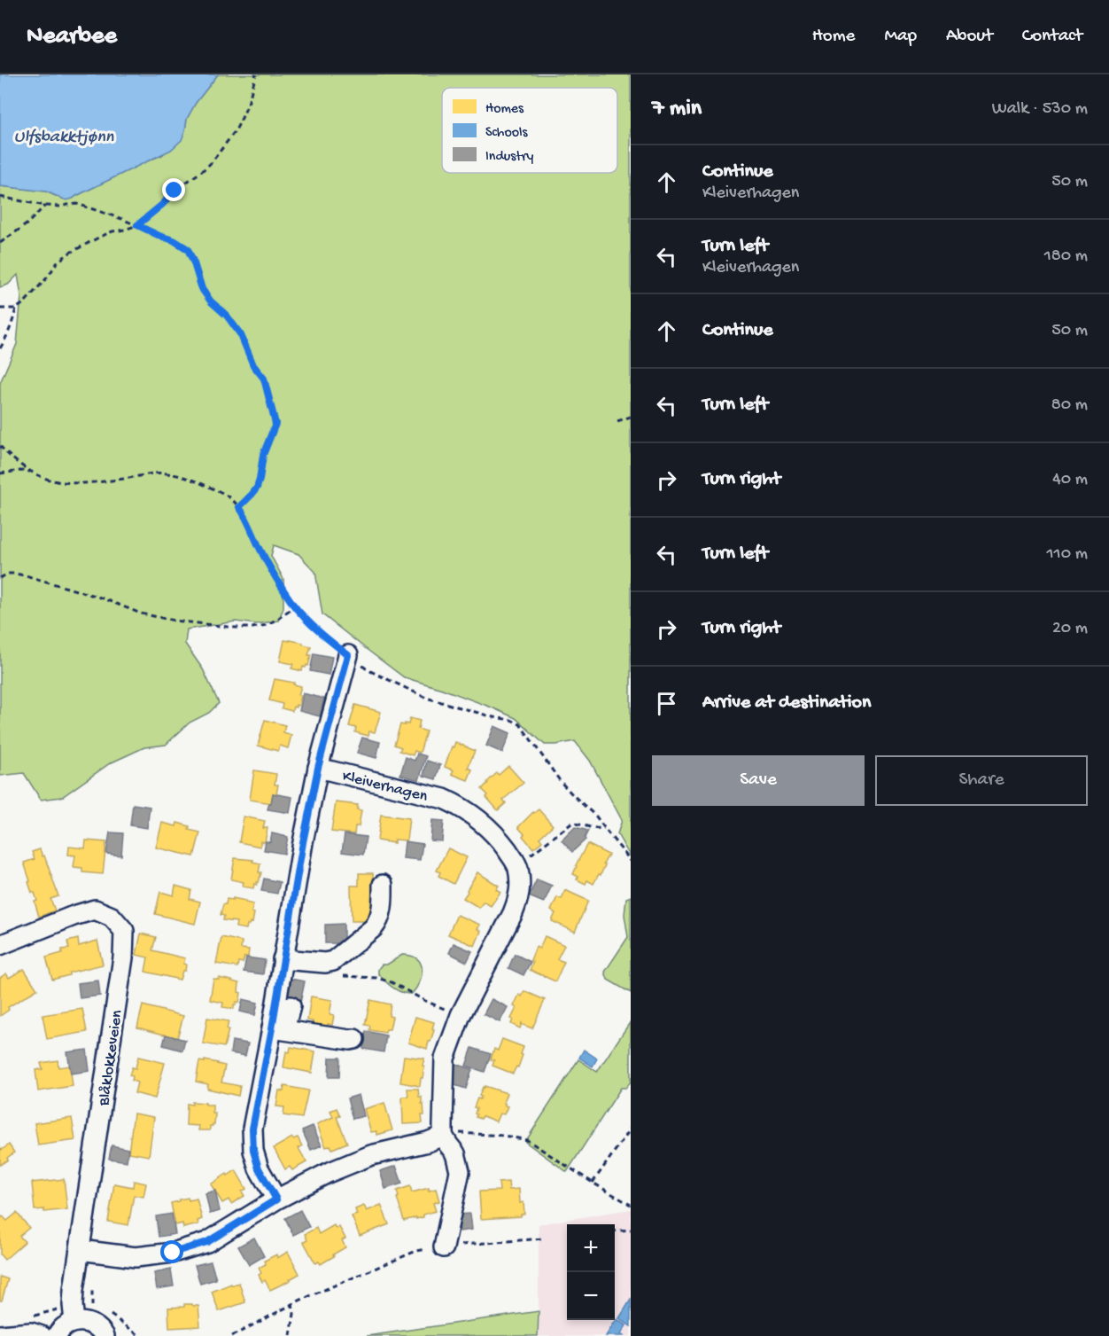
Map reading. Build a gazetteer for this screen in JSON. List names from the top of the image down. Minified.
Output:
{"streets":{"street":["Kleiverhagen","Blåklokkeveien"]},"water":["Ulfsbakktjønn"],"legend":["Homes","Schools","Industry"],"page":{"header":"Nearbee","nav":["Home","Map","About","Contact"],"heading":["7 min","Walk · 530 m"],"list":[["Continue","Kleiverhagen","50 m"],["Turn left","Kleiverhagen","180 m"],["Continue","50 m"],["Turn left","80 m"],["Turn right","40 m"],["Turn left","110 m"],["Turn right","20 m"],"Arrive at destination"],"buttons":["Save","Share"],"map_buttons":["+","−"]}}
